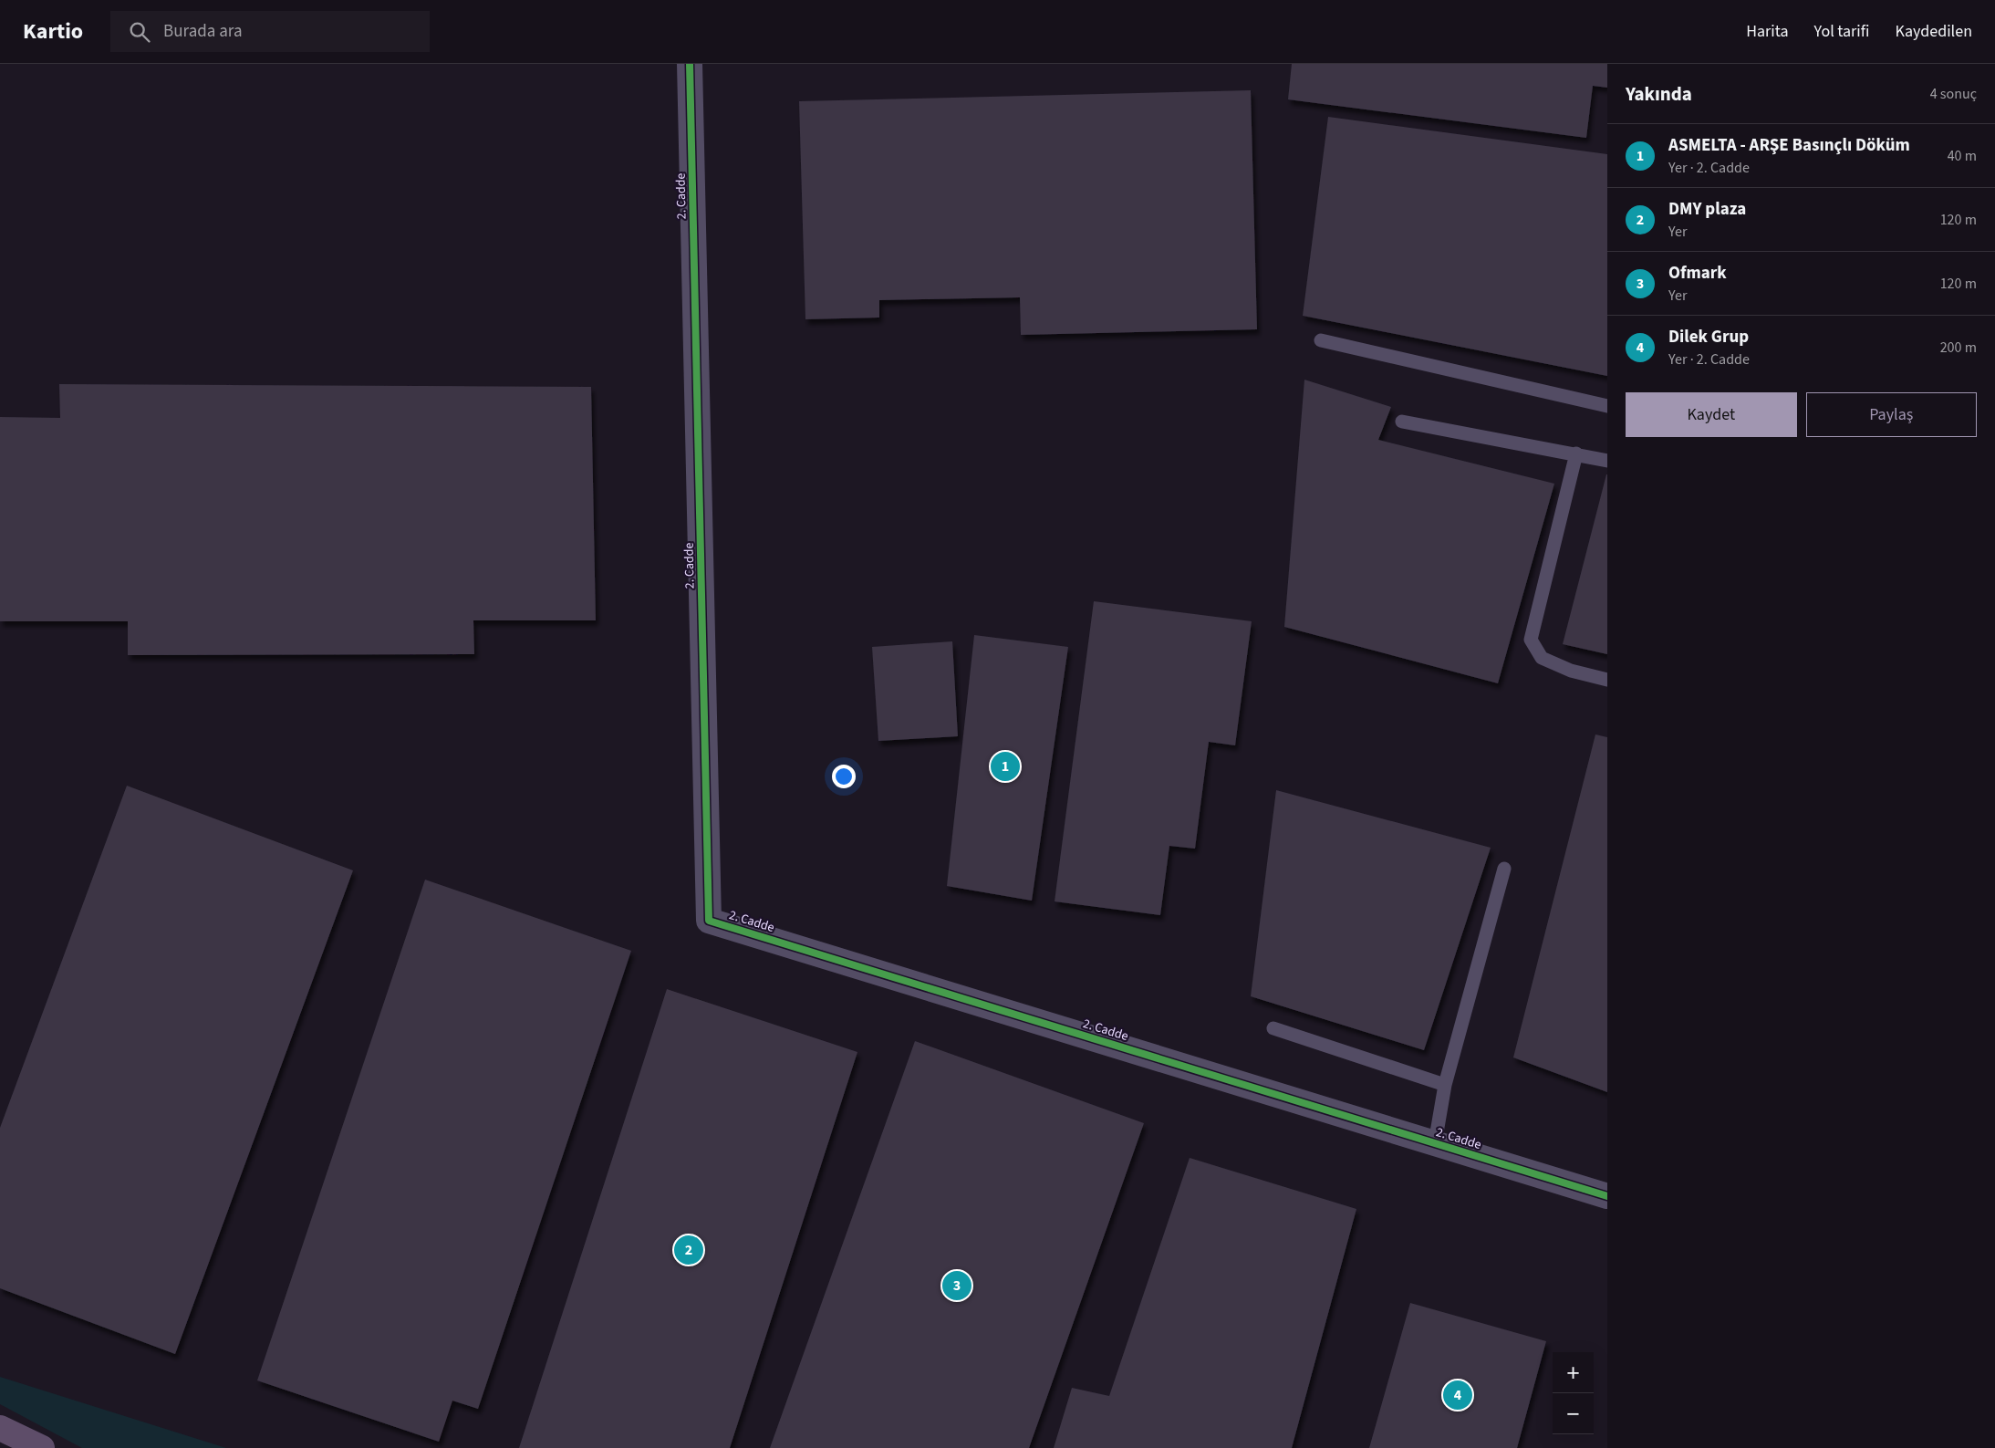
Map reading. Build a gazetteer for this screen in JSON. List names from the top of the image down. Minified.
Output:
{"streets":{"street":["2. Cadde"]},"page":{"header":"Kartio","search":"Burada ara","nav":["Harita","Yol tarifi","Kaydedilen"],"heading":["Yakında","4 sonuç"],"list":[{"mark":"1","name":"ASMELTA - ARŞE Basınçlı Döküm","note":"Yer · 2. Cadde","value":"40 m"},{"mark":"2","name":"DMY plaza","note":"Yer","value":"120 m"},{"mark":"3","name":"Ofmark","note":"Yer","value":"120 m"},{"mark":"4","name":"Dilek Grup","note":"Yer · 2. Cadde","value":"200 m"}],"buttons":["Kaydet","Paylaş"],"pins":["1","2","3","4"],"map_buttons":["+","−"]}}
